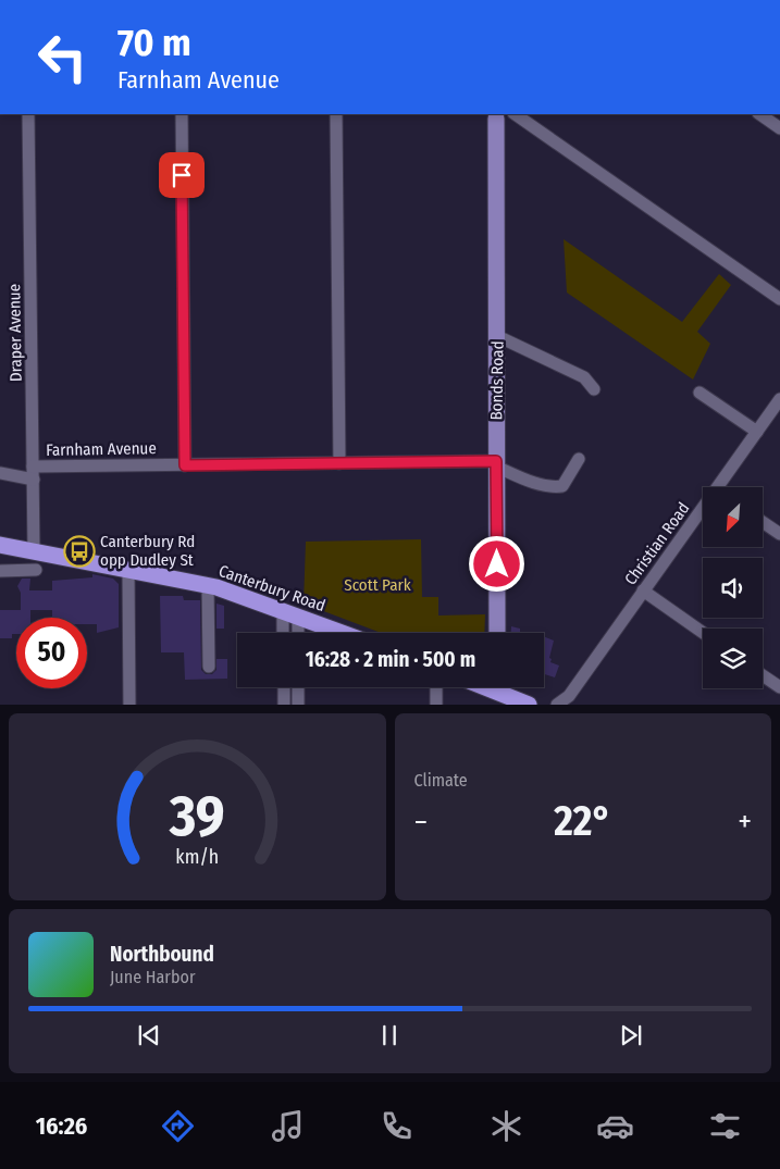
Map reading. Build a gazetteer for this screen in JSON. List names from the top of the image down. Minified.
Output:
{"streets":{"highway":["Canterbury Road"],"main road":["Bonds Road"],"street":["Draper Avenue","Farnham Avenue","Christian Road"]},"crossings":[["Draper Avenue","Farnham Avenue"],["Draper Avenue","Canterbury Road"],["Bonds Road","Farnham Avenue"]],"parks":["Scott Park"],"places":{"bus stop":["Canterbury Rd opp Dudley St"]},"north":"bottom left","page":{"turn":["70 m","Farnham Avenue"],"limit":"50","trip":"16:28 · 2 min · 500 m","tile":"Climate","heat":["−","22°","+"],"song":["Northbound","June Harbor"],"tabs":"16:26","gauge":["39","km/h"]}}
